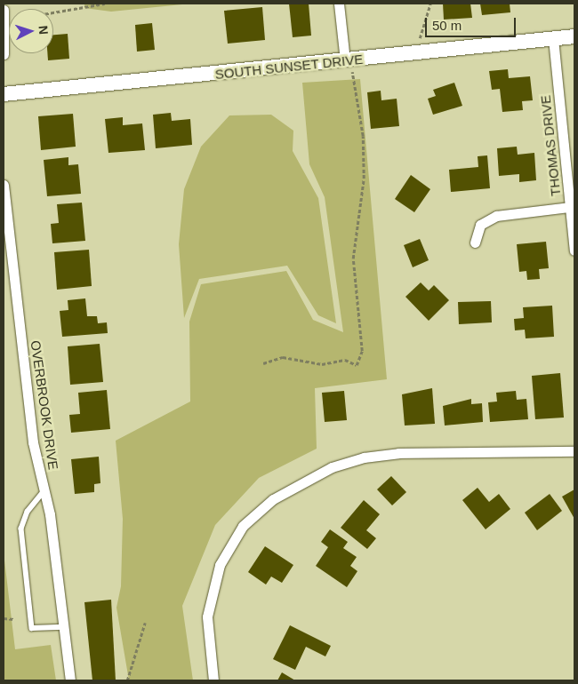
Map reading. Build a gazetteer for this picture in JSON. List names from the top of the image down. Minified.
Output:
{"streets":{"street":["SOUTH SUNSET DRIVE","THOMAS DRIVE","OVERBROOK DRIVE"]},"crossings":[["SOUTH SUNSET DRIVE","THOMAS DRIVE"]],"scale_bar":"50 m","north":"right"}
